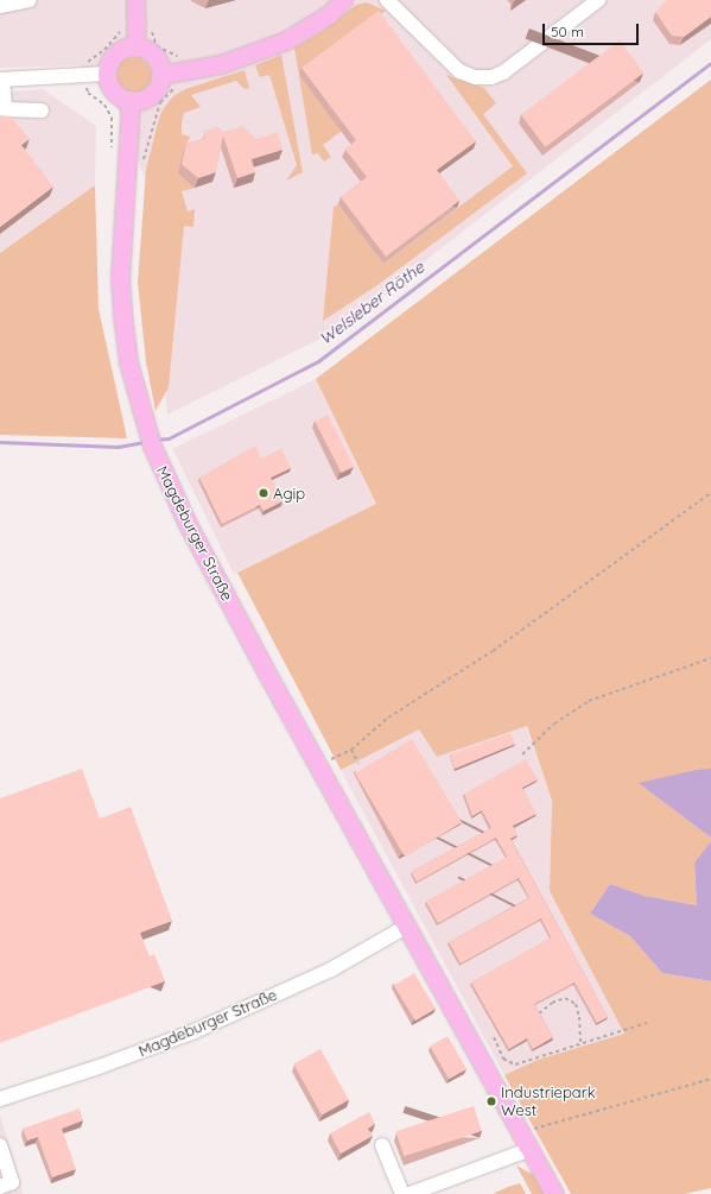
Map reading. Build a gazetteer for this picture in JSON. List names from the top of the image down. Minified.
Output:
{"streets":{"main road":["Magdeburger Straße"]},"water":["Welsleber Röthe"],"places":["Agip","Industriepark West"],"scale_bar":"50 m"}
